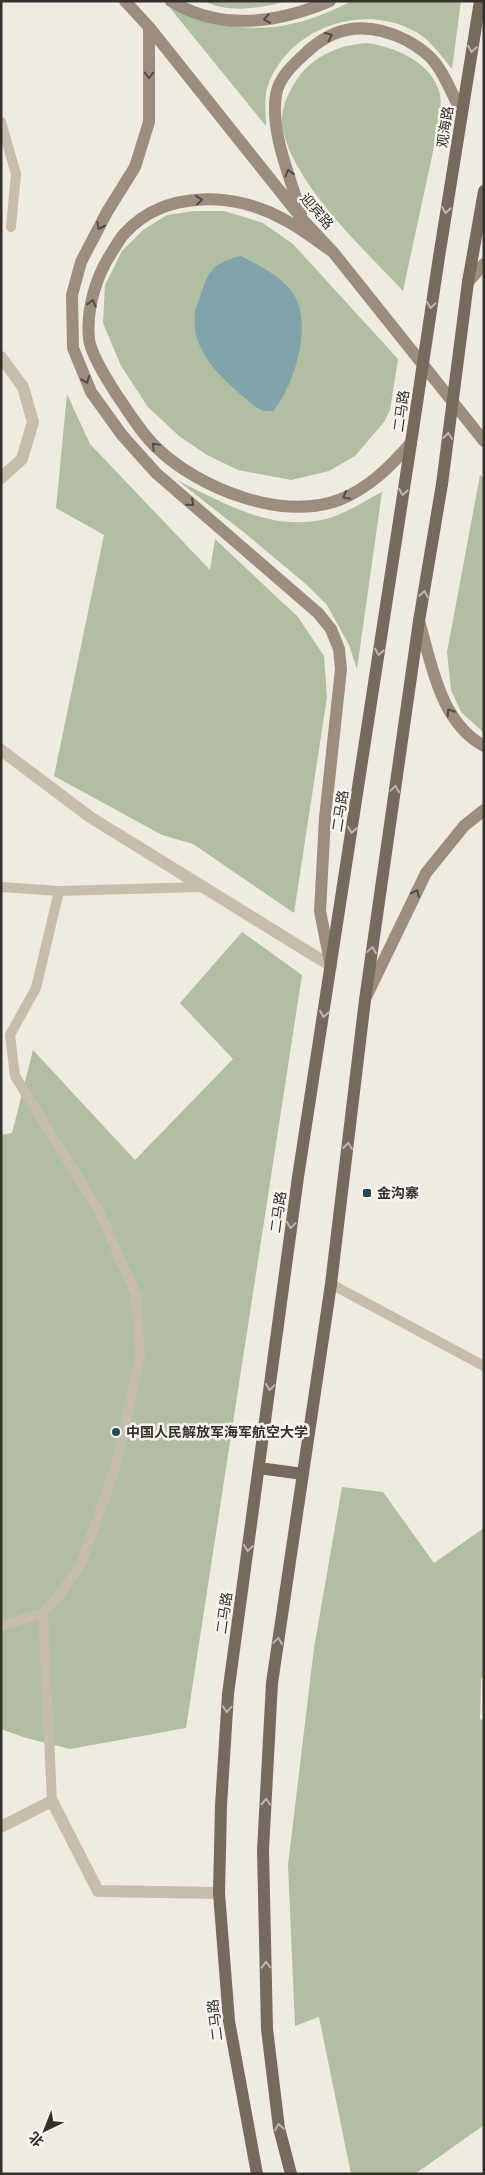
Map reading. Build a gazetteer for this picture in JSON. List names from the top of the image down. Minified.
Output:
{"streets":{"main road":["观海路","迎宾路","二马路"]},"crossings":[["观海路","二马路"]],"one_way":["观海路"],"places":{"transit":["金沟寨"],"other":["中国人民解放军海军航空大学"]},"north":"bottom left"}
